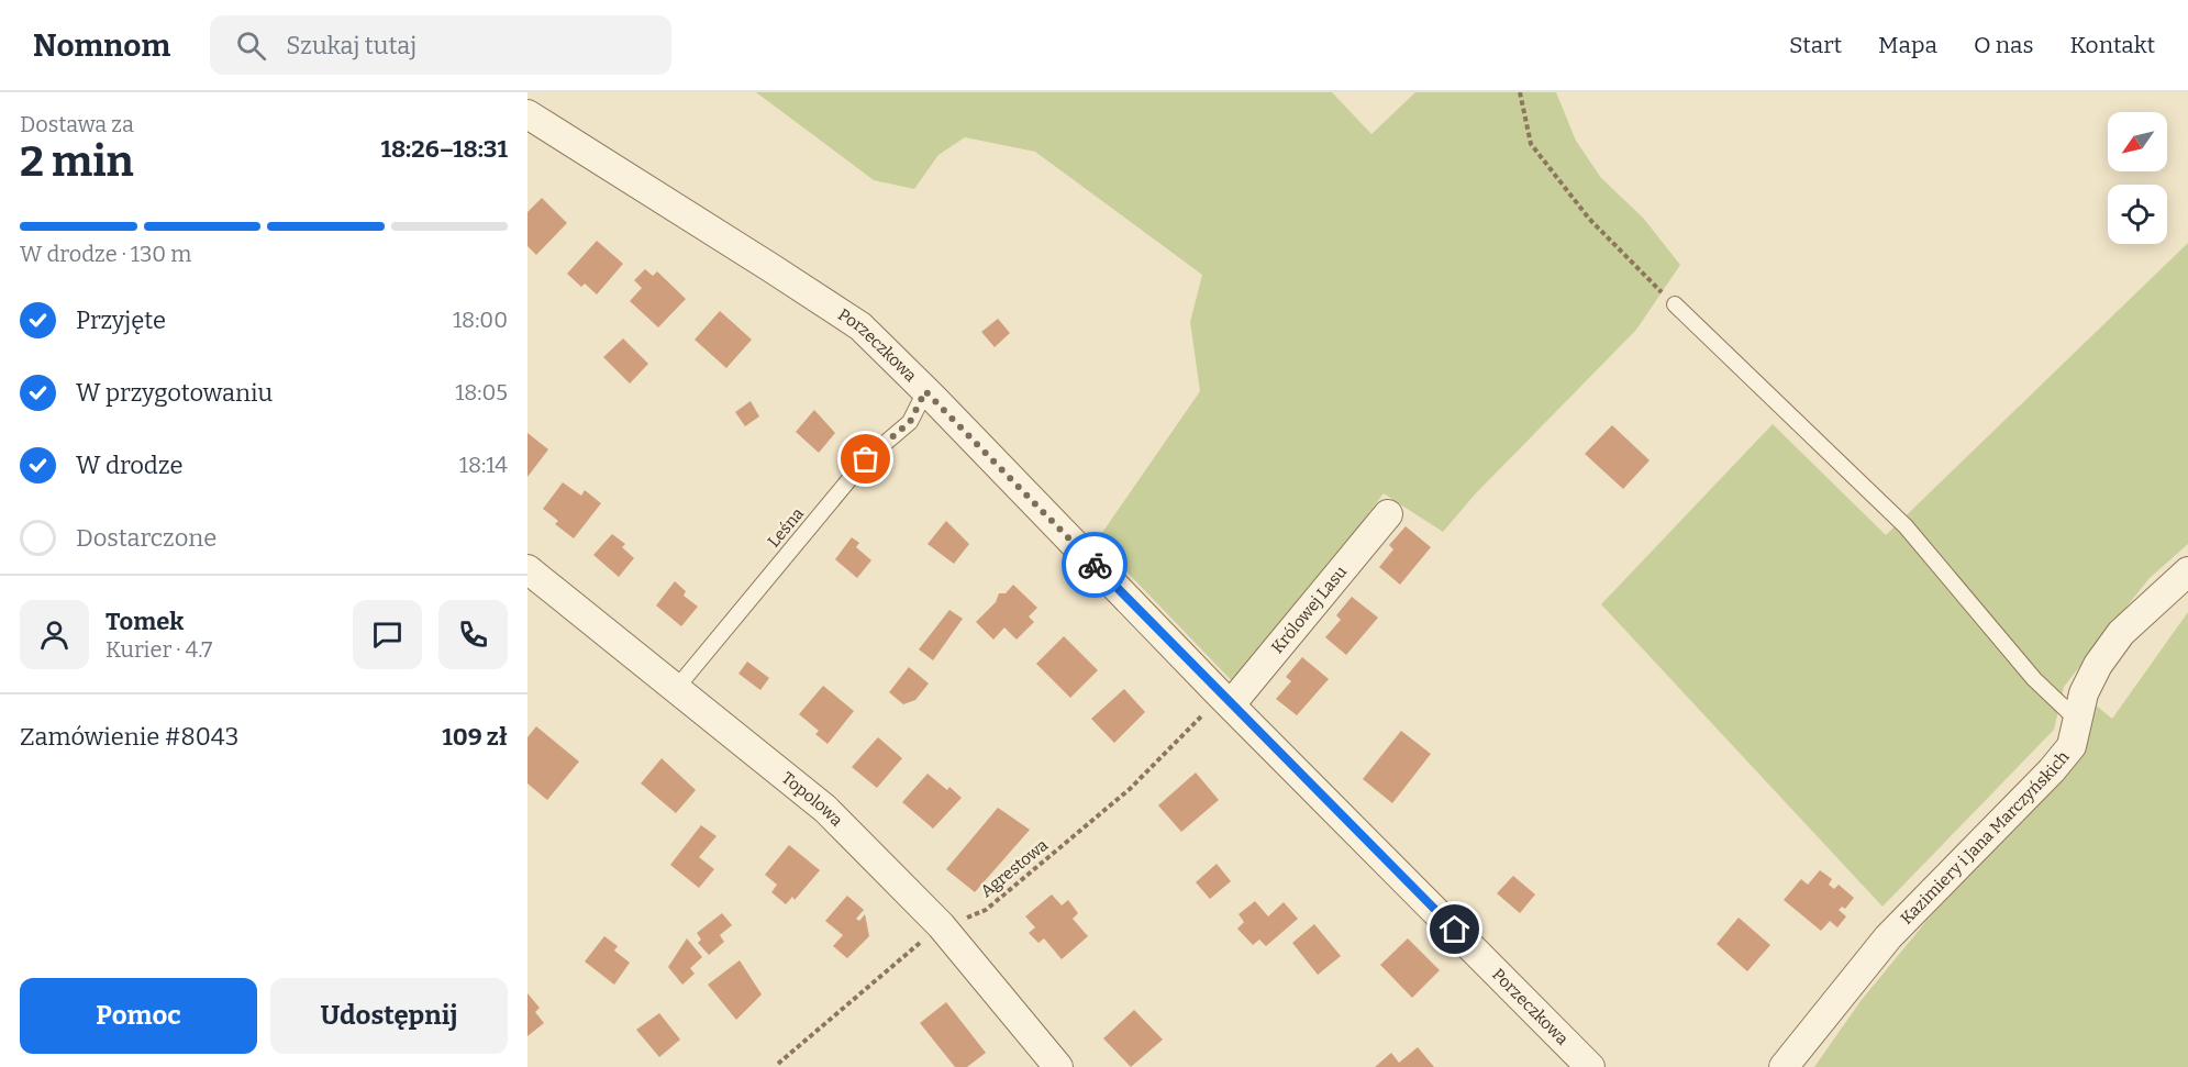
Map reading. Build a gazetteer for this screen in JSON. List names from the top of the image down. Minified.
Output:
{"streets":{"street":["Porzeczkowa","Królowej Lasu","Topolowa","Kazimiery i Jana Marczyńskich"],"lane":["Leśna"],"path":["Agrestowa"]},"crossings":[["Porzeczkowa","Leśna"],["Porzeczkowa","Królowej Lasu"],["Porzeczkowa","Agrestowa"],["Leśna","Topolowa"],["Królowej Lasu","Agrestowa"],["Topolowa","Agrestowa"]],"north":"bottom left","page":{"header":"Nomnom","search":"Szukaj tutaj","nav":["Start","Mapa","O nas","Kontakt"],"heading":["2 min","Dostawa za","18:26–18:31"],"panel":["Tomek","Kurier · 4.7","Zamówienie #8043","109 zł"],"bar":"W drodze · 130 m","list":[["Przyjęte","18:00"],["W przygotowaniu","18:05"],["W drodze","18:14"],"Dostarczone"],"buttons":["Pomoc","Udostępnij"]}}
